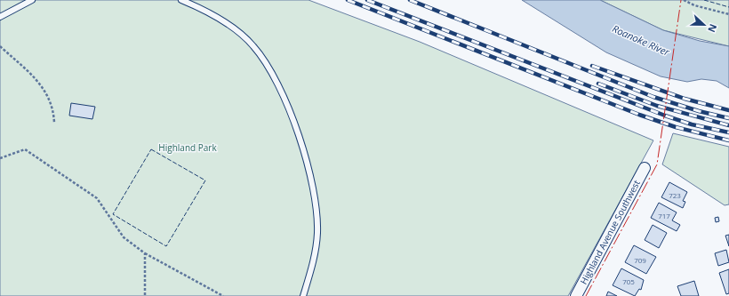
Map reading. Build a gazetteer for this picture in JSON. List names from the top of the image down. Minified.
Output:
{"streets":{"street":["Highland Avenue Southwest"]},"water":["Roanoke River"],"parks":["Highland Park"],"house_numbers":["723","717","709","705"],"north":"right"}
